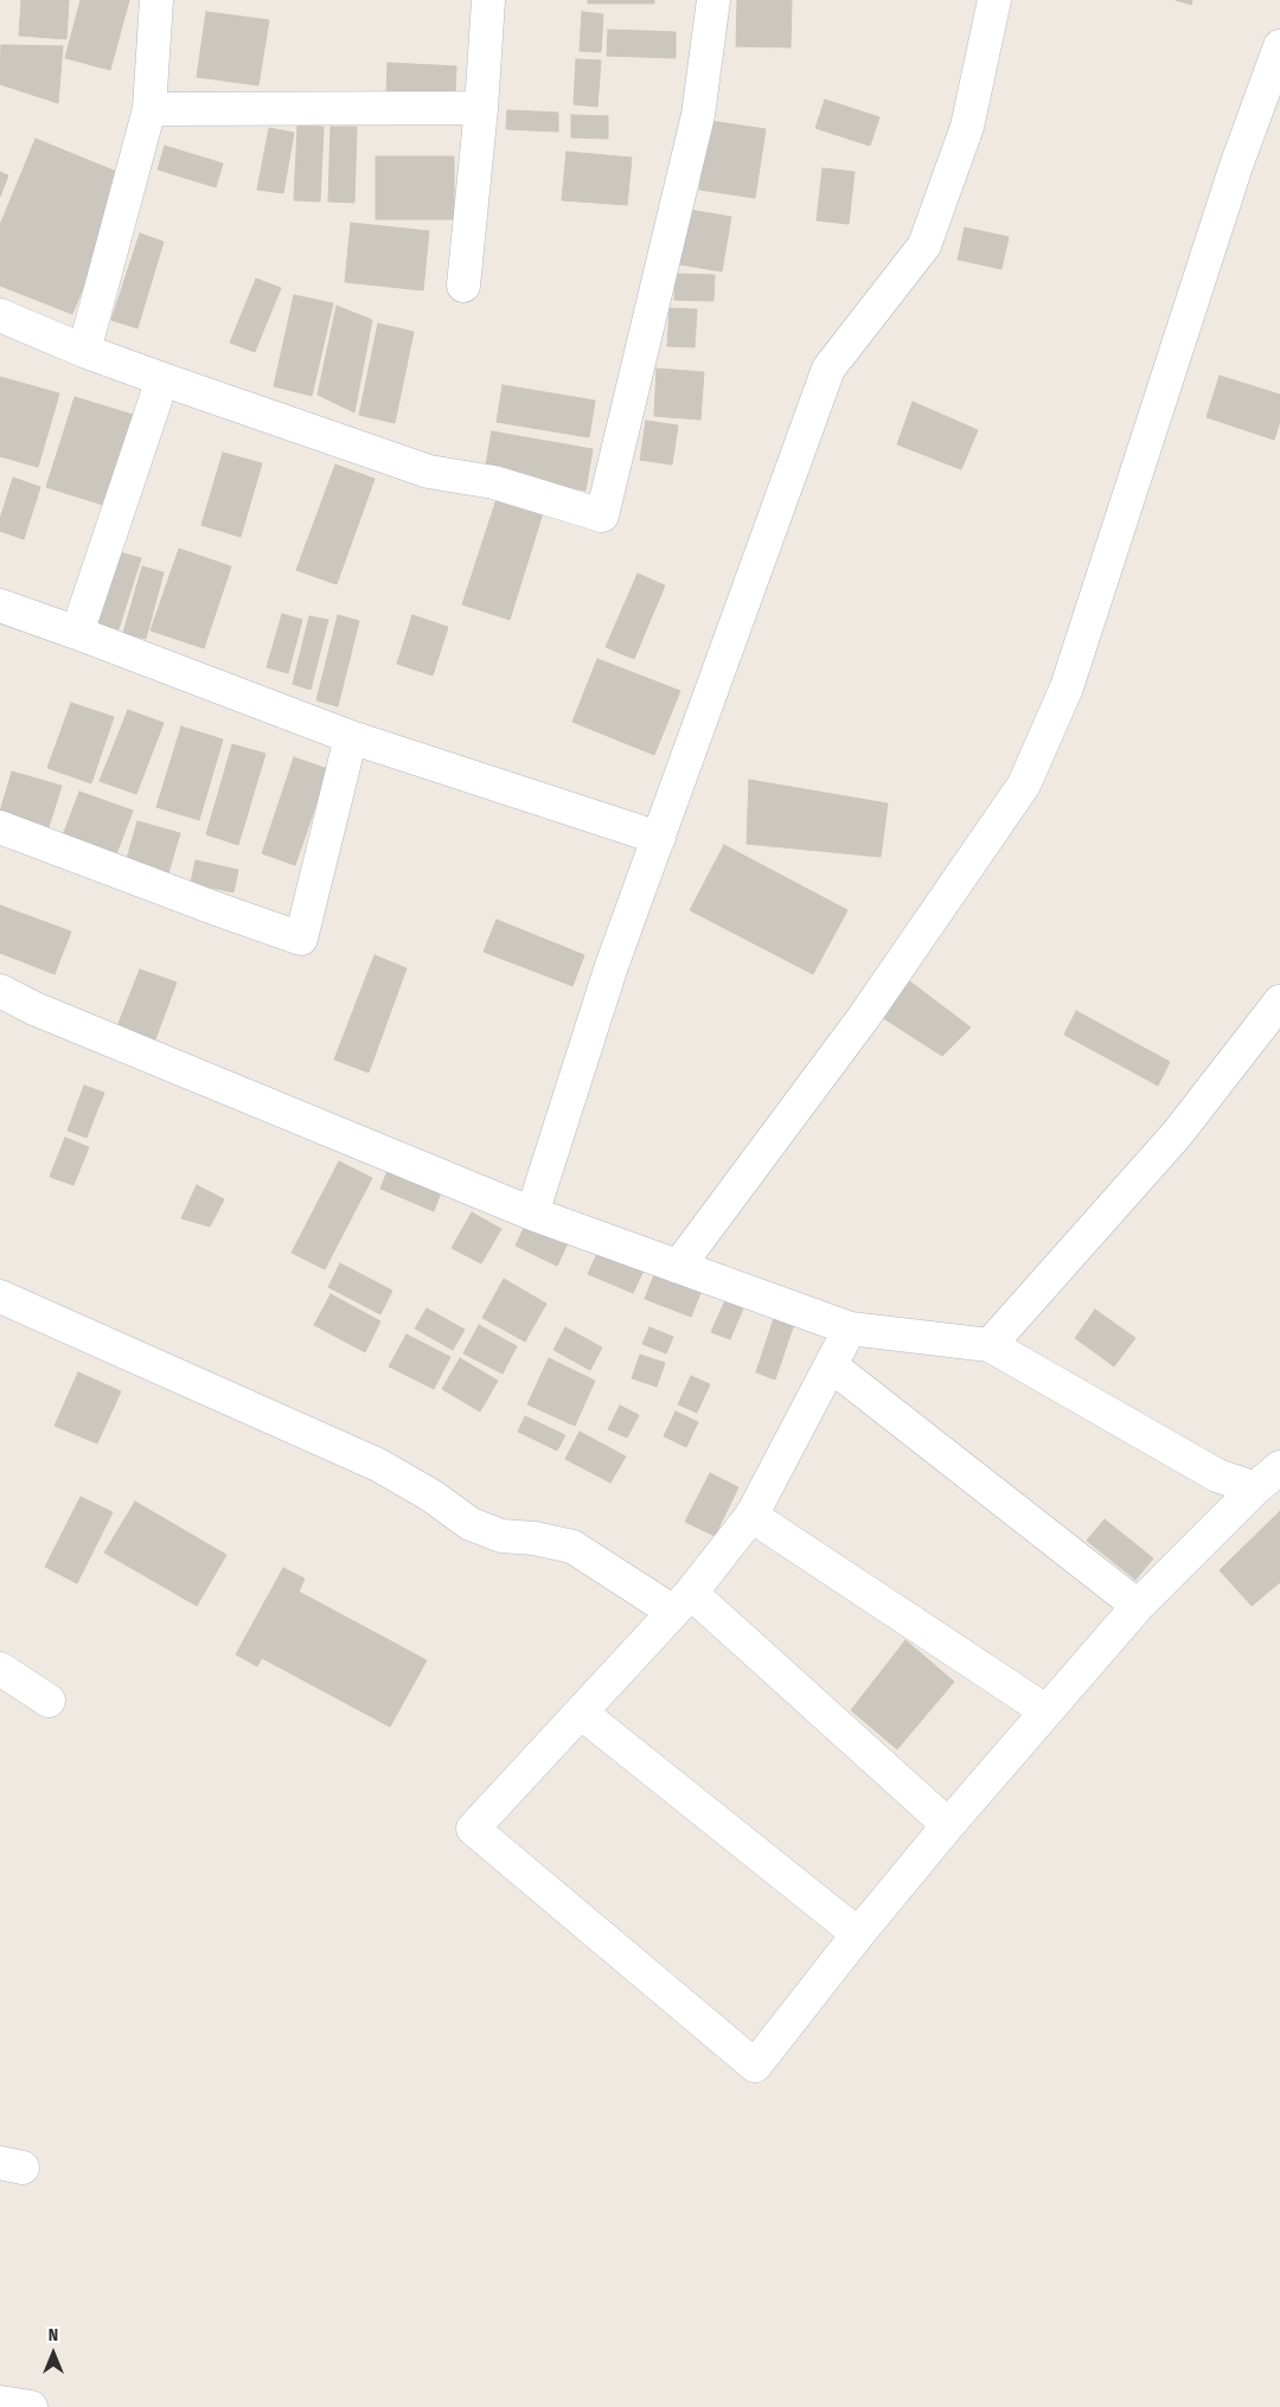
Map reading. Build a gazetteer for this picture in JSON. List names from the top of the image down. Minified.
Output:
{"north":"top"}
